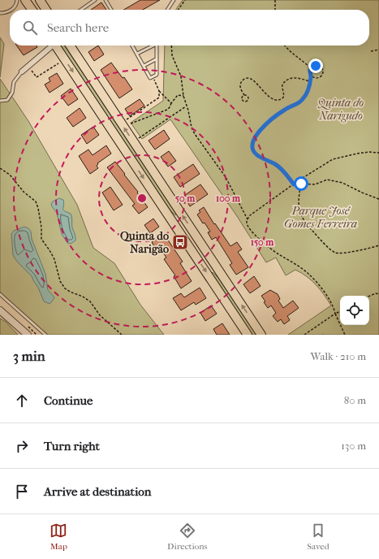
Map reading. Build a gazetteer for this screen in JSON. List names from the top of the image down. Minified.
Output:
{"parks":["Quinta do Narigudo","Parque José Gomes Ferreira"],"places":{"bus stop":["Quinta do Narigão"]},"page":{"search":"Search here","heading":["3 min","Walk · 210 m"],"list":[["Continue","80 m"],["Turn right","130 m"],"Arrive at destination"],"nav":["Map","Directions","Saved"]},"rings":["50 m","100 m","150 m"]}
